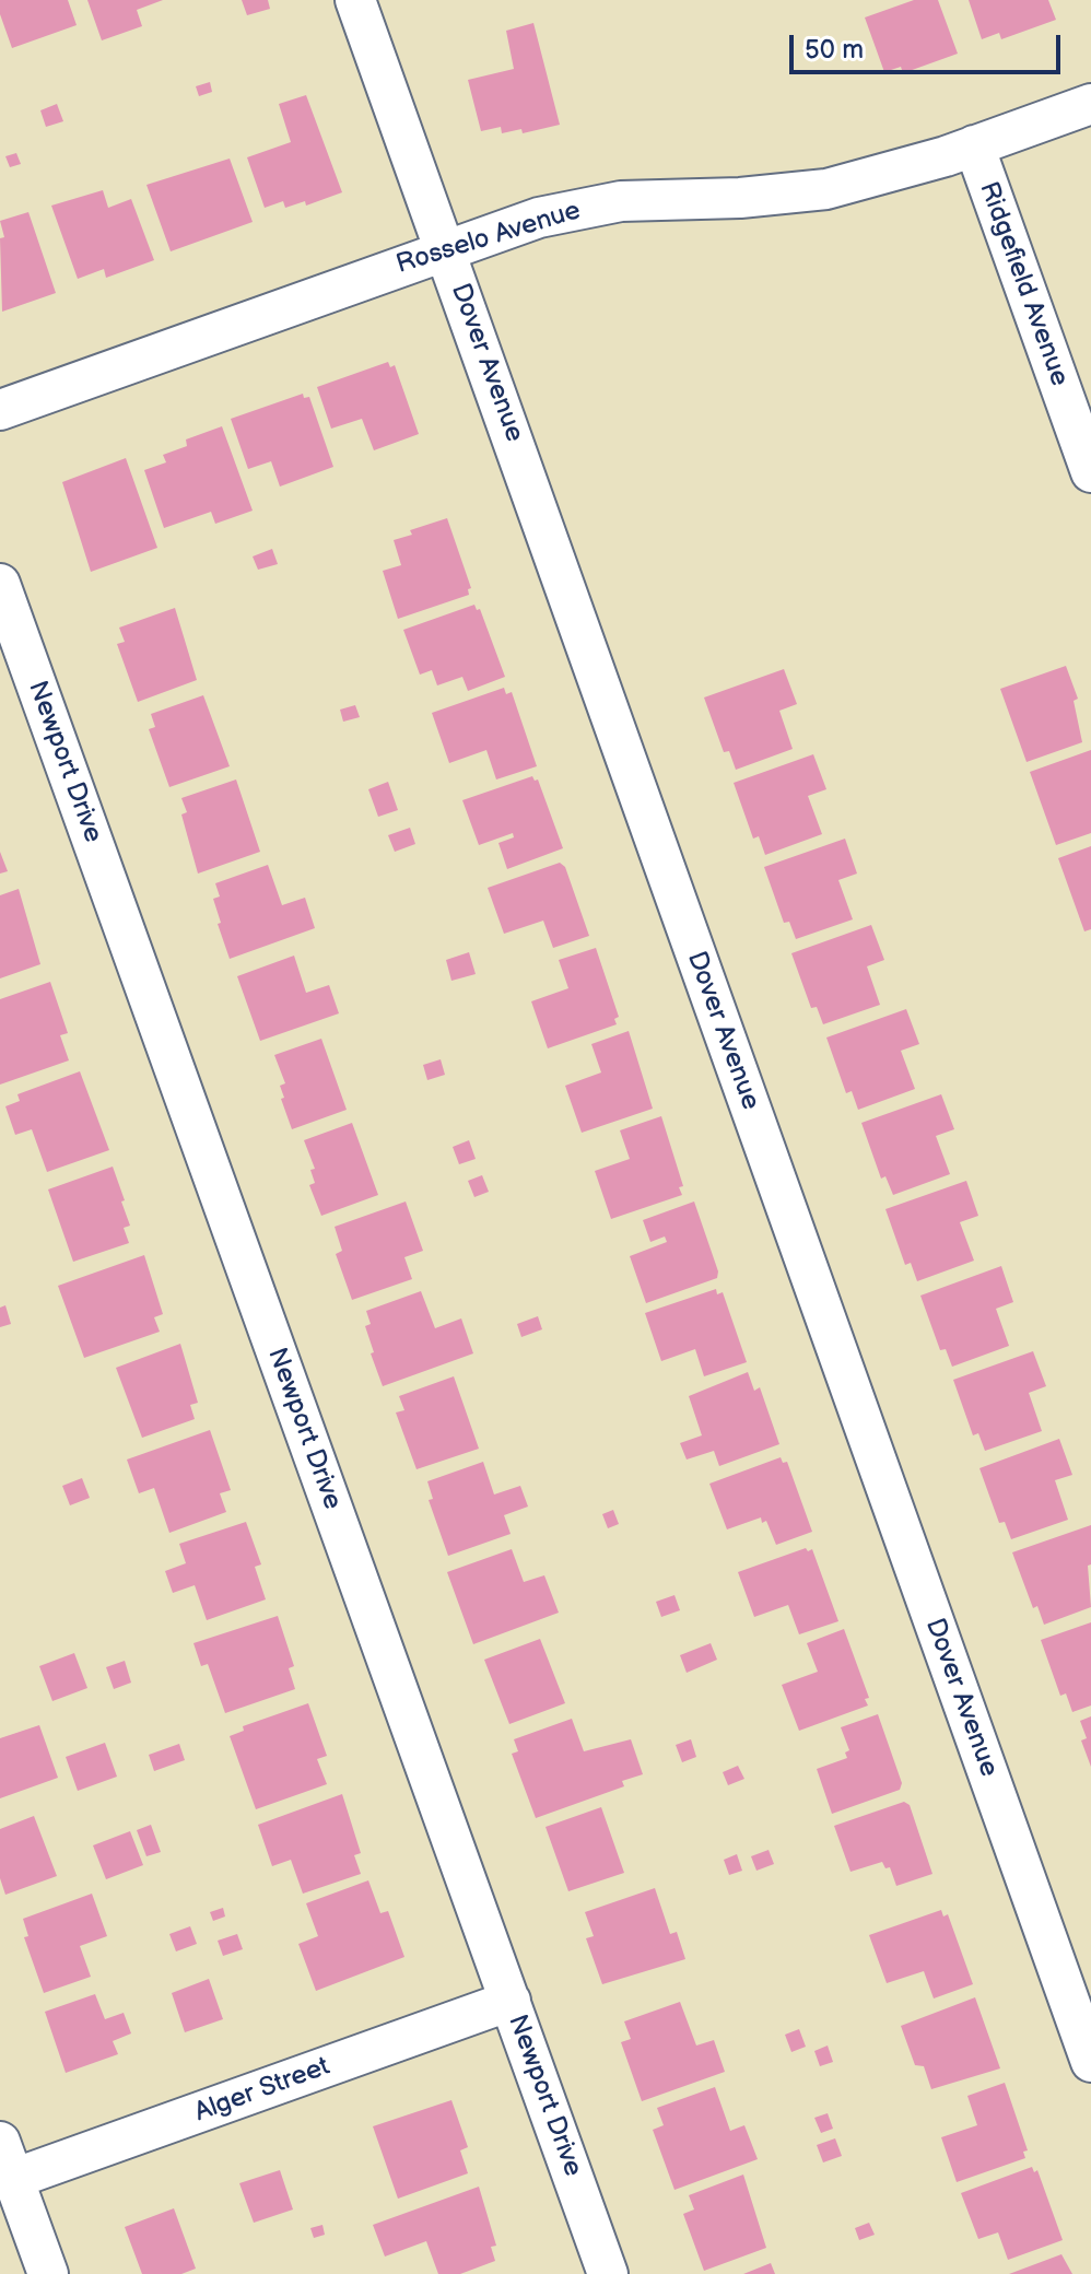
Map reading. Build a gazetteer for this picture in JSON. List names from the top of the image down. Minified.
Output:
{"streets":{"street":["Rosselo Avenue","Ridgefield Avenue","Dover Avenue","Newport Drive","Alger Street"]},"crossings":[["Rosselo Avenue","Ridgefield Avenue"],["Rosselo Avenue","Dover Avenue"],["Newport Drive","Alger Street"]],"scale_bar":"50 m"}
